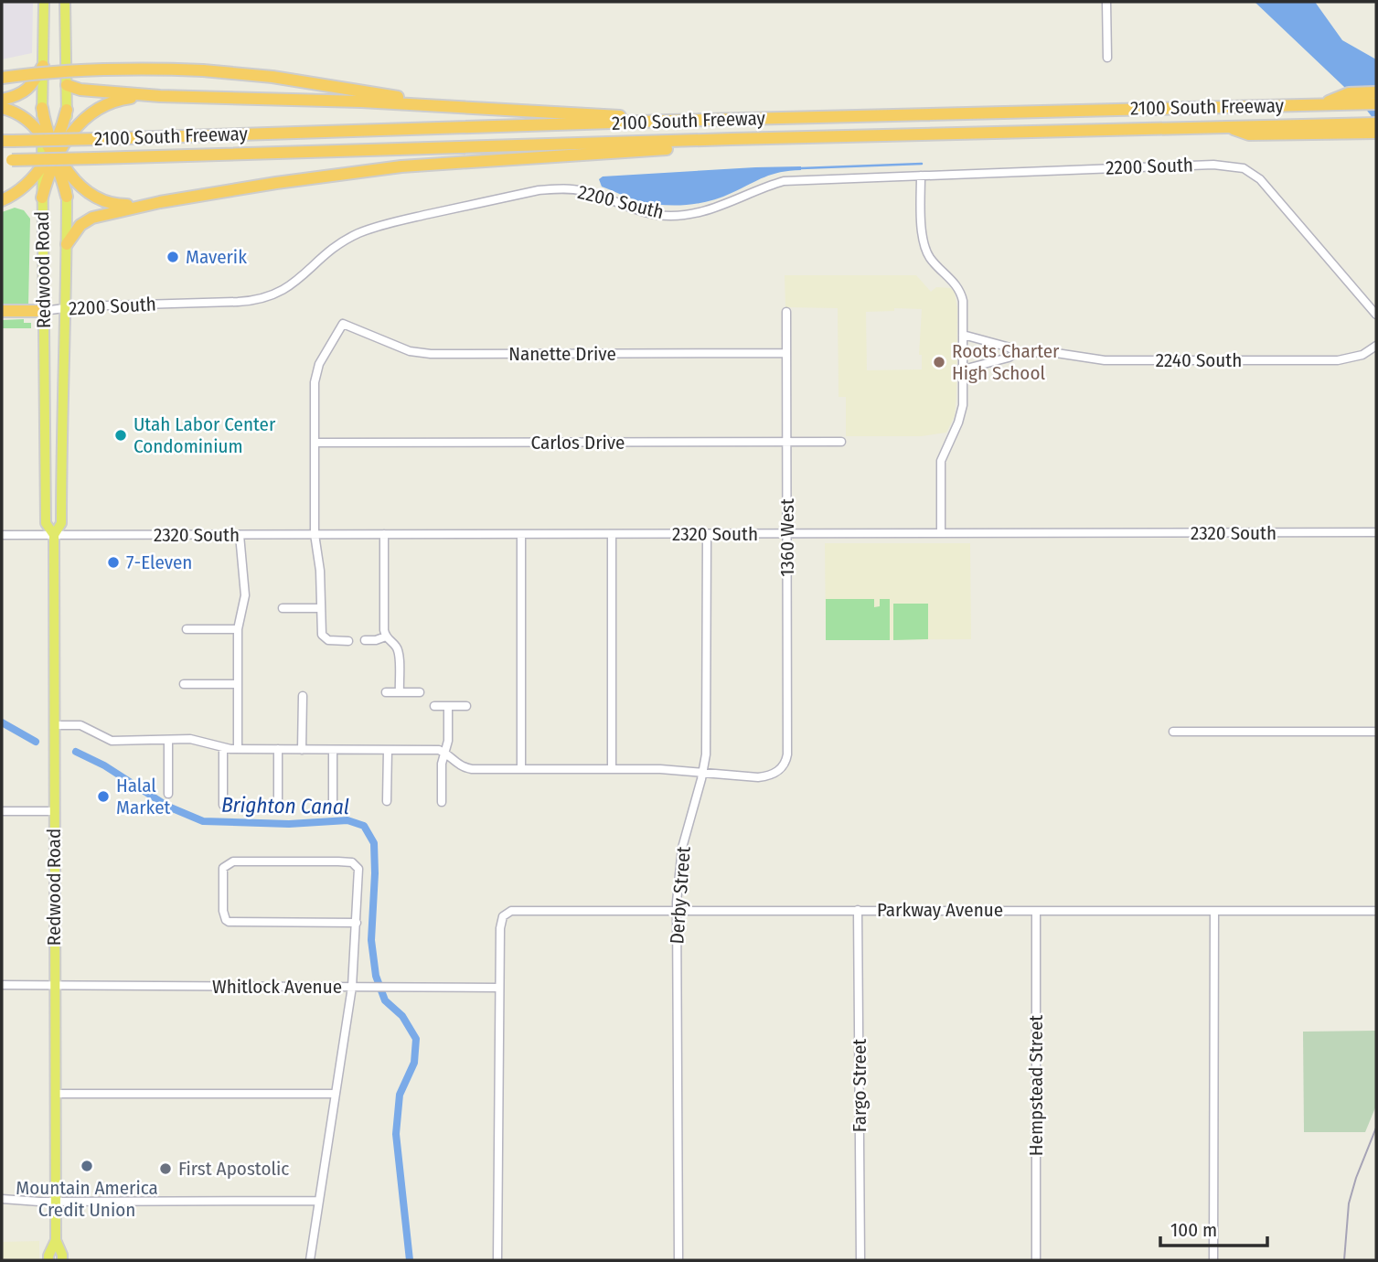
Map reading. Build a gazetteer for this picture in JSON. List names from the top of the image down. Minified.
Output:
{"streets":{"highway":["2100 South Freeway"],"main road":["Redwood Road"],"street":["2200 South","Nanette Drive","2240 South","Carlos Drive","2320 South","1360 West","Derby Street","Parkway Avenue","Whitlock Avenue","Fargo Street","Hempstead Street"]},"crossings":[["2200 South","Redwood Road"],["Redwood Road","2320 South"],["Redwood Road","Whitlock Avenue"],["Nanette Drive","Carlos Drive"],["Nanette Drive","1360 West"],["Carlos Drive","1360 West"],["2320 South","1360 West"],["2320 South","Derby Street"],["1360 West","Derby Street"],["Derby Street","Parkway Avenue"],["Parkway Avenue","Whitlock Avenue"],["Parkway Avenue","Fargo Street"],["Parkway Avenue","Hempstead Street"]],"water":["Brighton Canal"],"places":["Maverik","Roots Charter High School","Utah Labor Center Condominium","7-Eleven","Halal Market","Mountain America Credit Union","First Apostolic"],"scale_bar":"100 m"}
